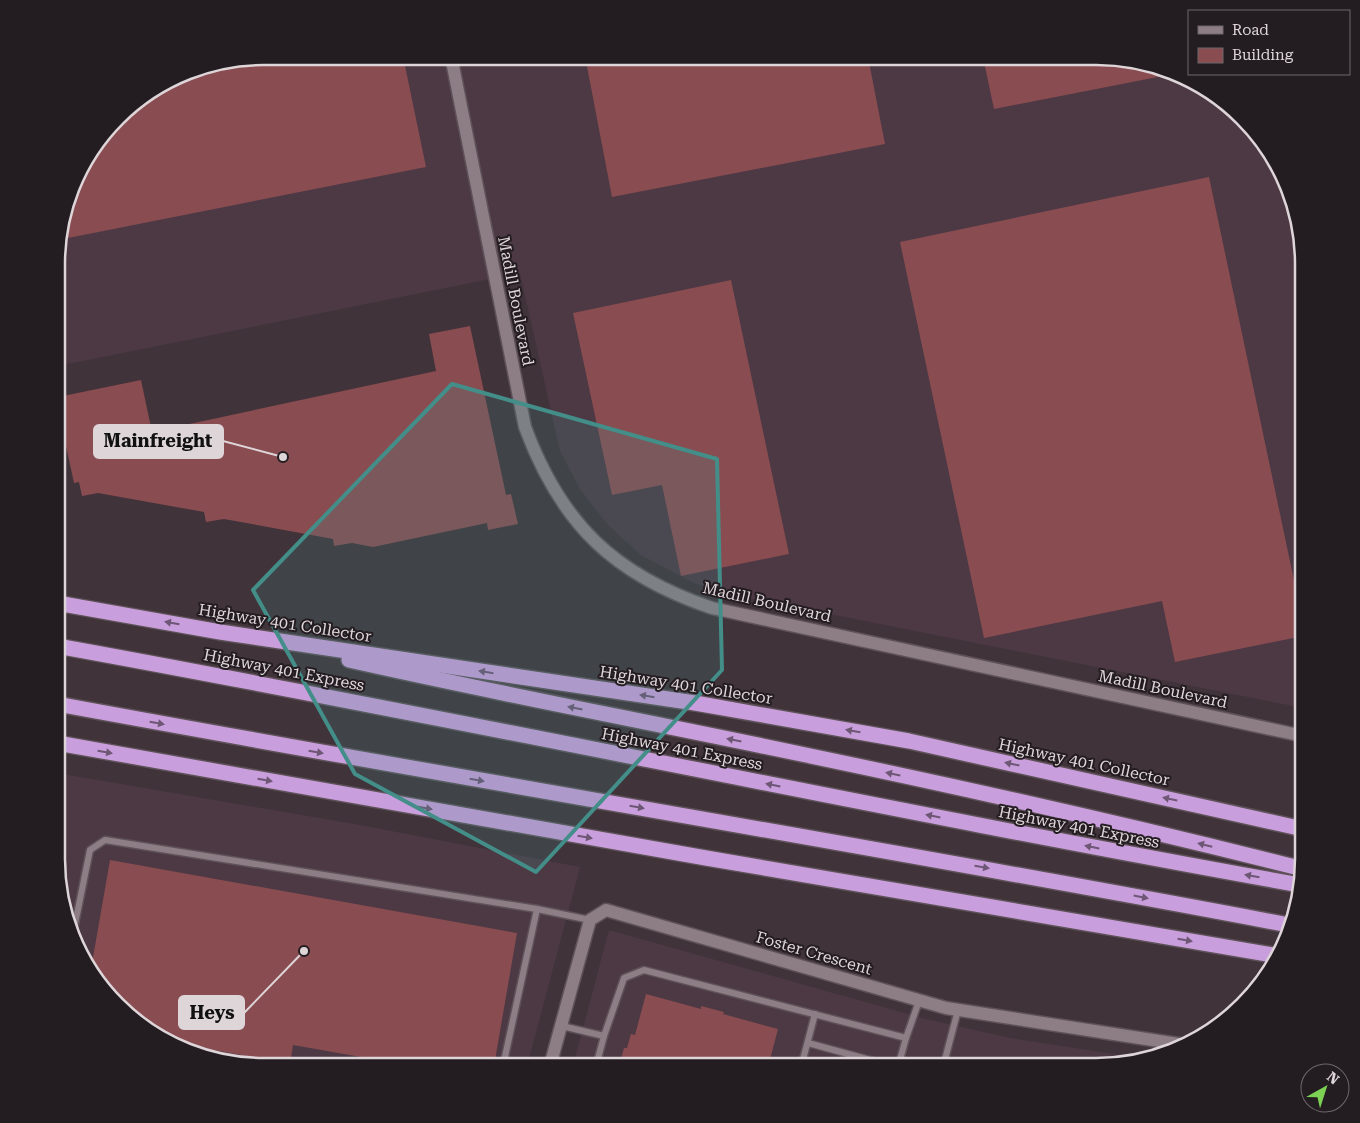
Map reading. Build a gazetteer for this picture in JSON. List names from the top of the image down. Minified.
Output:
{"streets":{"highway":["Highway 401 Collector","Highway 401 Express"],"street":["Madill Boulevard","Foster Crescent"]},"places":["Mainfreight","Heys"],"legend":["Road","Building"],"north":"top right"}
